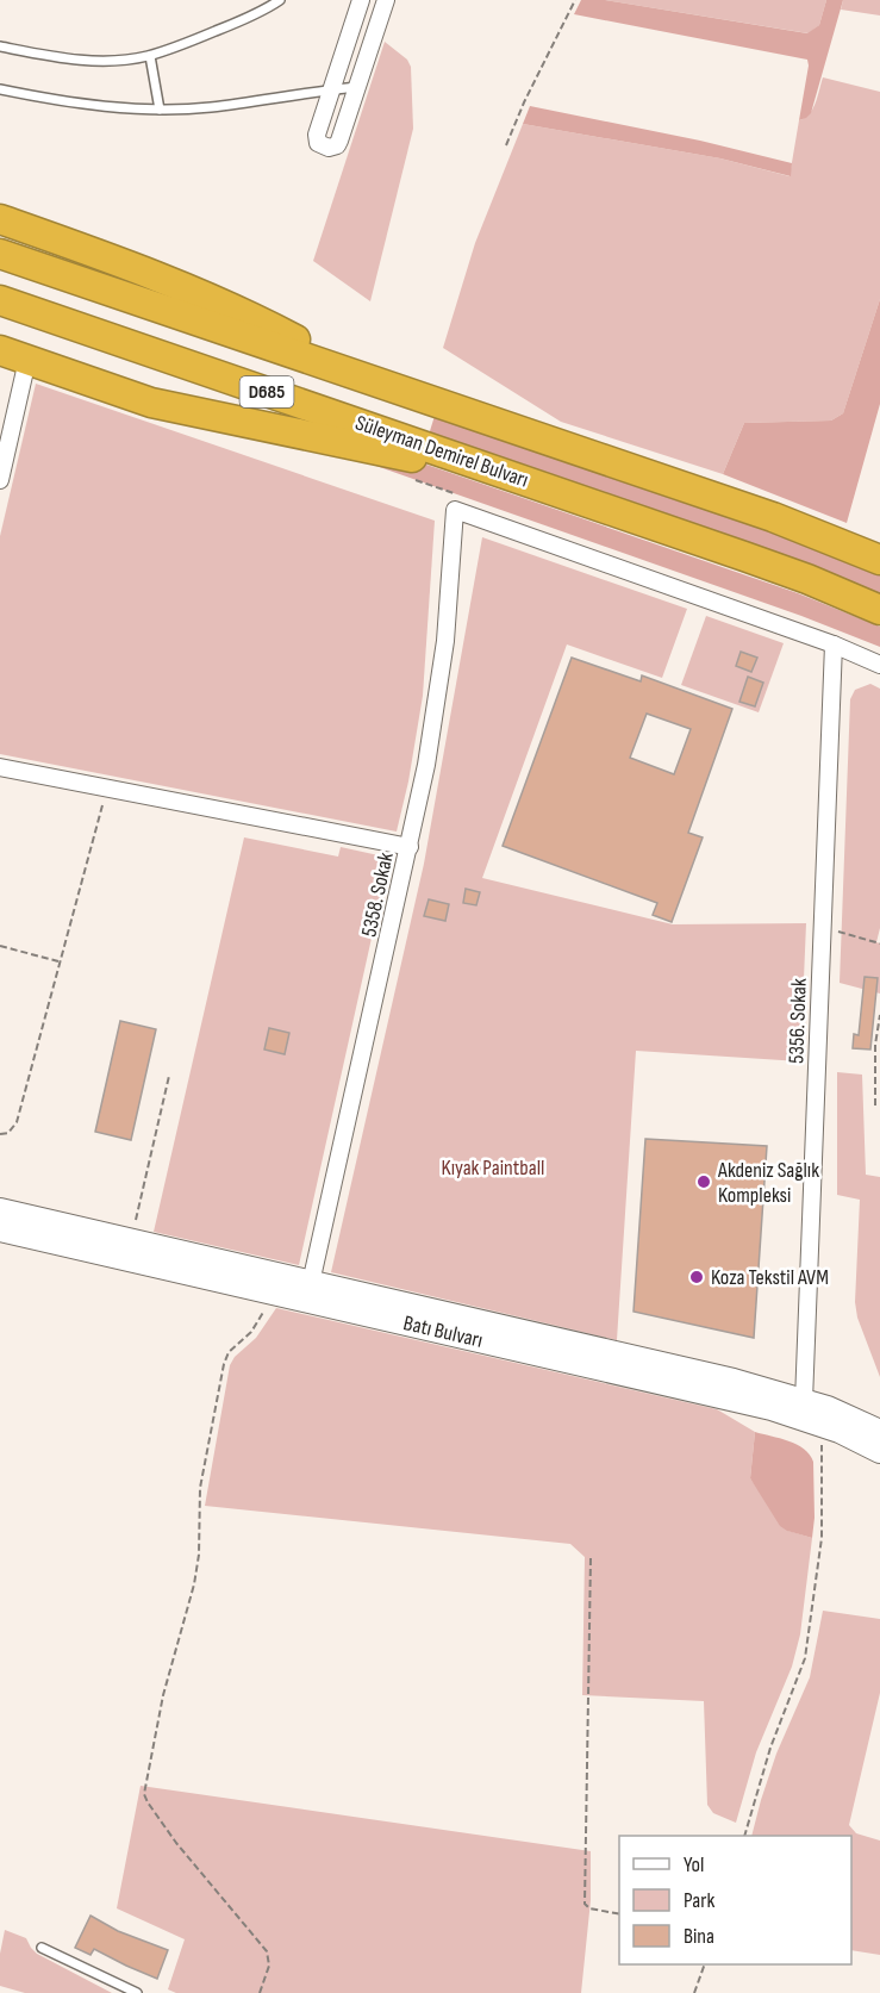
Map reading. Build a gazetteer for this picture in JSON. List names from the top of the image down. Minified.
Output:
{"streets":{"highway":["D685","Süleyman Demirel Bulvarı"],"street":["5358. Sokak","5356. Sokak","Batı Bulvarı"]},"crossings":[["5358. Sokak","5356. Sokak"],["5358. Sokak","Batı Bulvarı"],["5356. Sokak","Batı Bulvarı"]],"parks":["Kıyak Paintball"],"places":["Akdeniz Sağlık Kompleksi","Koza Tekstil AVM"],"legend":["Yol","Park","Bina"]}
